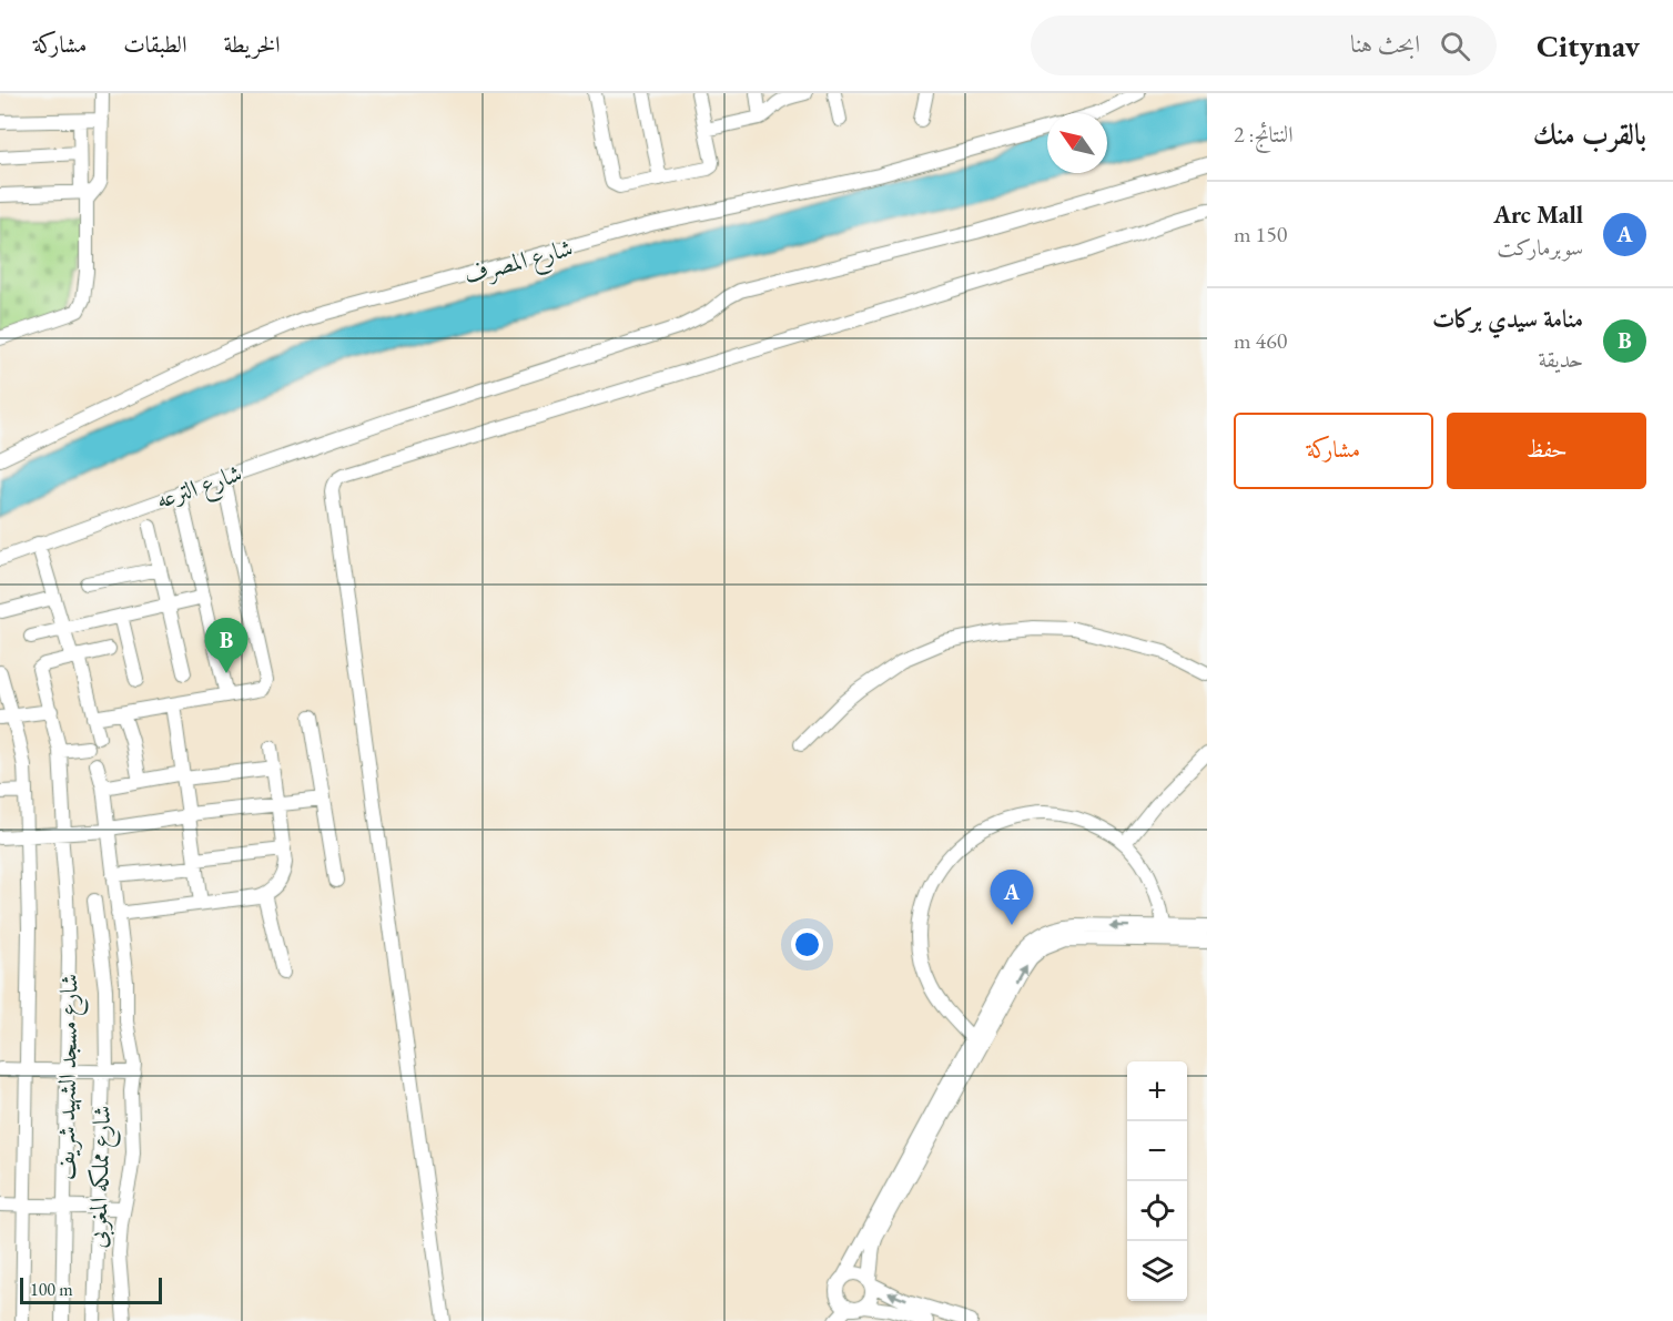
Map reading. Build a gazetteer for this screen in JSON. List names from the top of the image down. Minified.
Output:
{"streets":{"street":["شارع المصرف","شارع الترعه","شارع مسجد الشهيد شريف","شارع مملكه المغربى"]},"scale_bar":"100 m","north":"top left","page":{"header":"Citynav","search":"ابحث هنا","nav":["الخريطة","الطبقات","مشاركة"],"heading":["بالقرب منك","النتائج: 2"],"list":[{"mark":"A","name":"Arc Mall","note":"سوبرماركت","value":"150 m"},{"mark":"B","name":"منامة سيدي بركات","note":"حديقة","value":"460 m"}],"buttons":["حفظ","مشاركة"],"pins":["B","A"],"map_buttons":["+","−"],"scale":"100 m"}}
